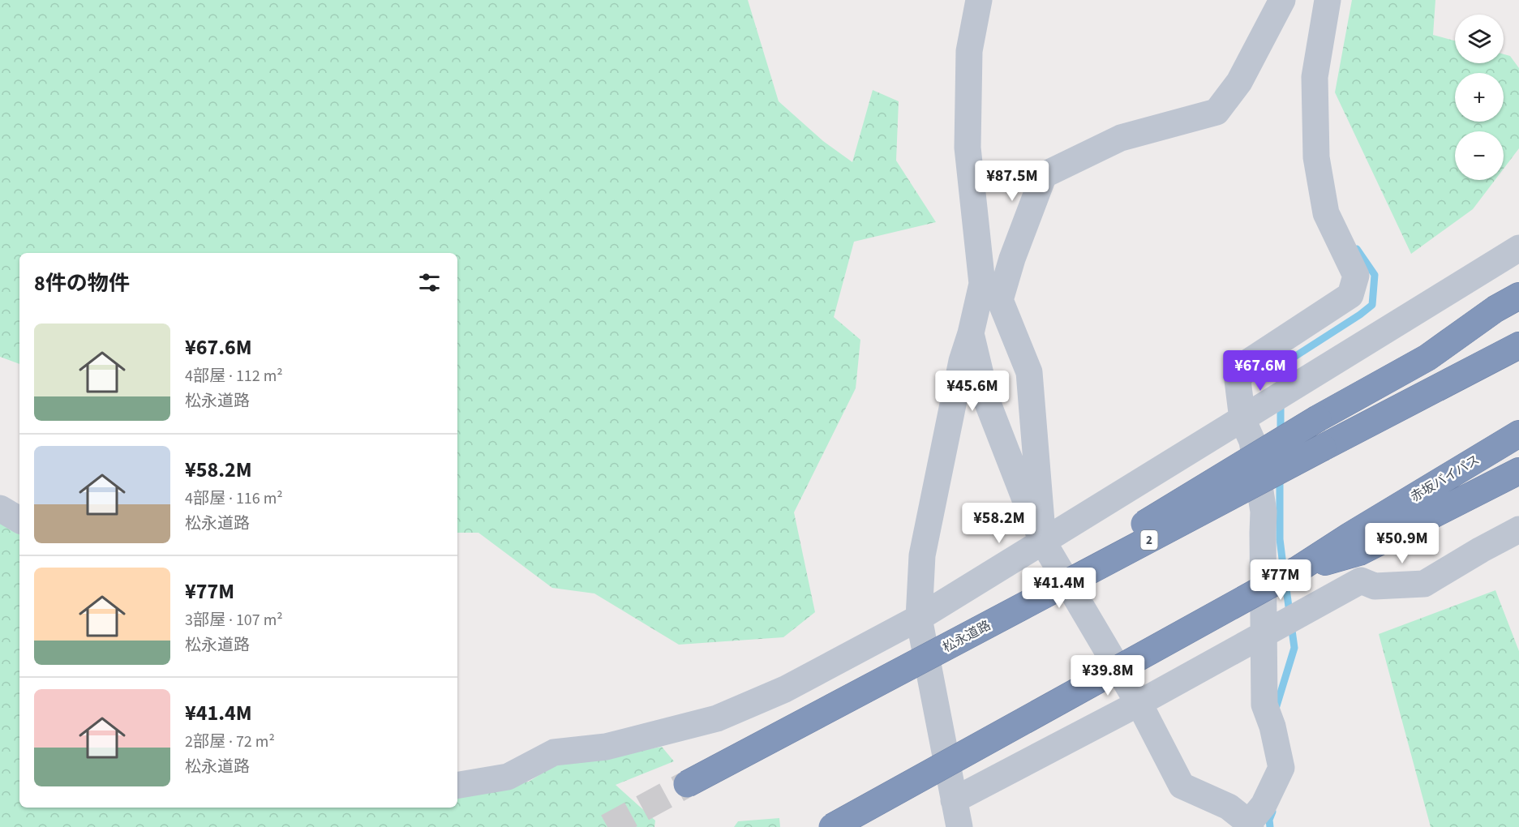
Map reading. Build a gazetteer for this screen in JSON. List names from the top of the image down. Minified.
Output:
{"streets":{"highway":["赤坂バイパス","2","松永道路"]},"page":{"map_buttons":["+","−"],"price":["¥87.5M","¥67.6M","¥45.6M","¥58.2M","¥50.9M","¥77M","¥41.4M","¥39.8M"],"heading":"8件の物件","list":[{"name":"¥67.6M","note":"4部屋 · 112 m² · 松永道路"},{"name":"¥58.2M","note":"4部屋 · 116 m² · 松永道路"},{"name":"¥77M","note":"3部屋 · 107 m² · 松永道路"},{"name":"¥41.4M","note":"2部屋 · 72 m² · 松永道路"}]}}
